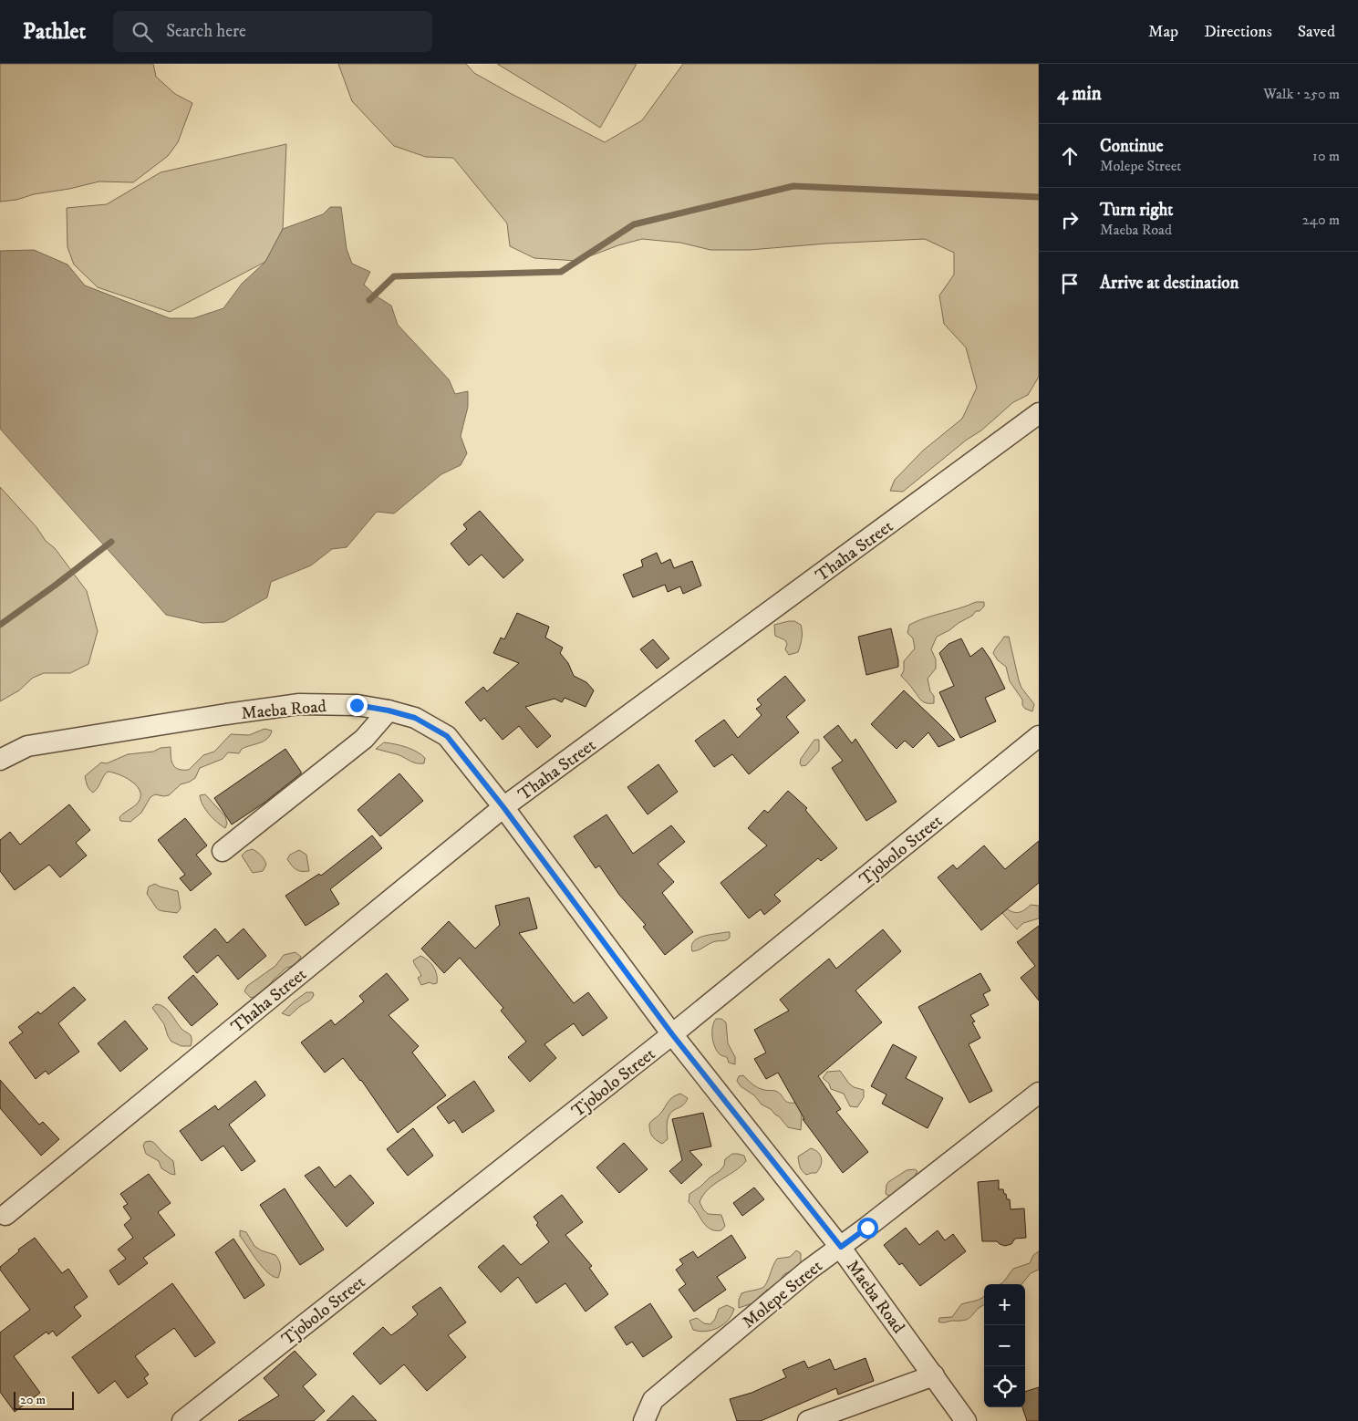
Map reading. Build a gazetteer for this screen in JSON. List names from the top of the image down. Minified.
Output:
{"streets":{"street":["Thaha Street","Maeba Road","Tjobolo Street","Molepe Street"]},"crossings":[["Thaha Street","Maeba Road"],["Maeba Road","Tjobolo Street"],["Maeba Road","Molepe Street"]],"scale_bar":"20 m","page":{"header":"Pathlet","search":"Search here","nav":["Map","Directions","Saved"],"heading":["4 min","Walk · 250 m"],"list":[["Continue","Molepe Street","10 m"],["Turn right","Maeba Road","240 m"],"Arrive at destination"],"map_buttons":["+","−"],"scale":"20 m"}}
